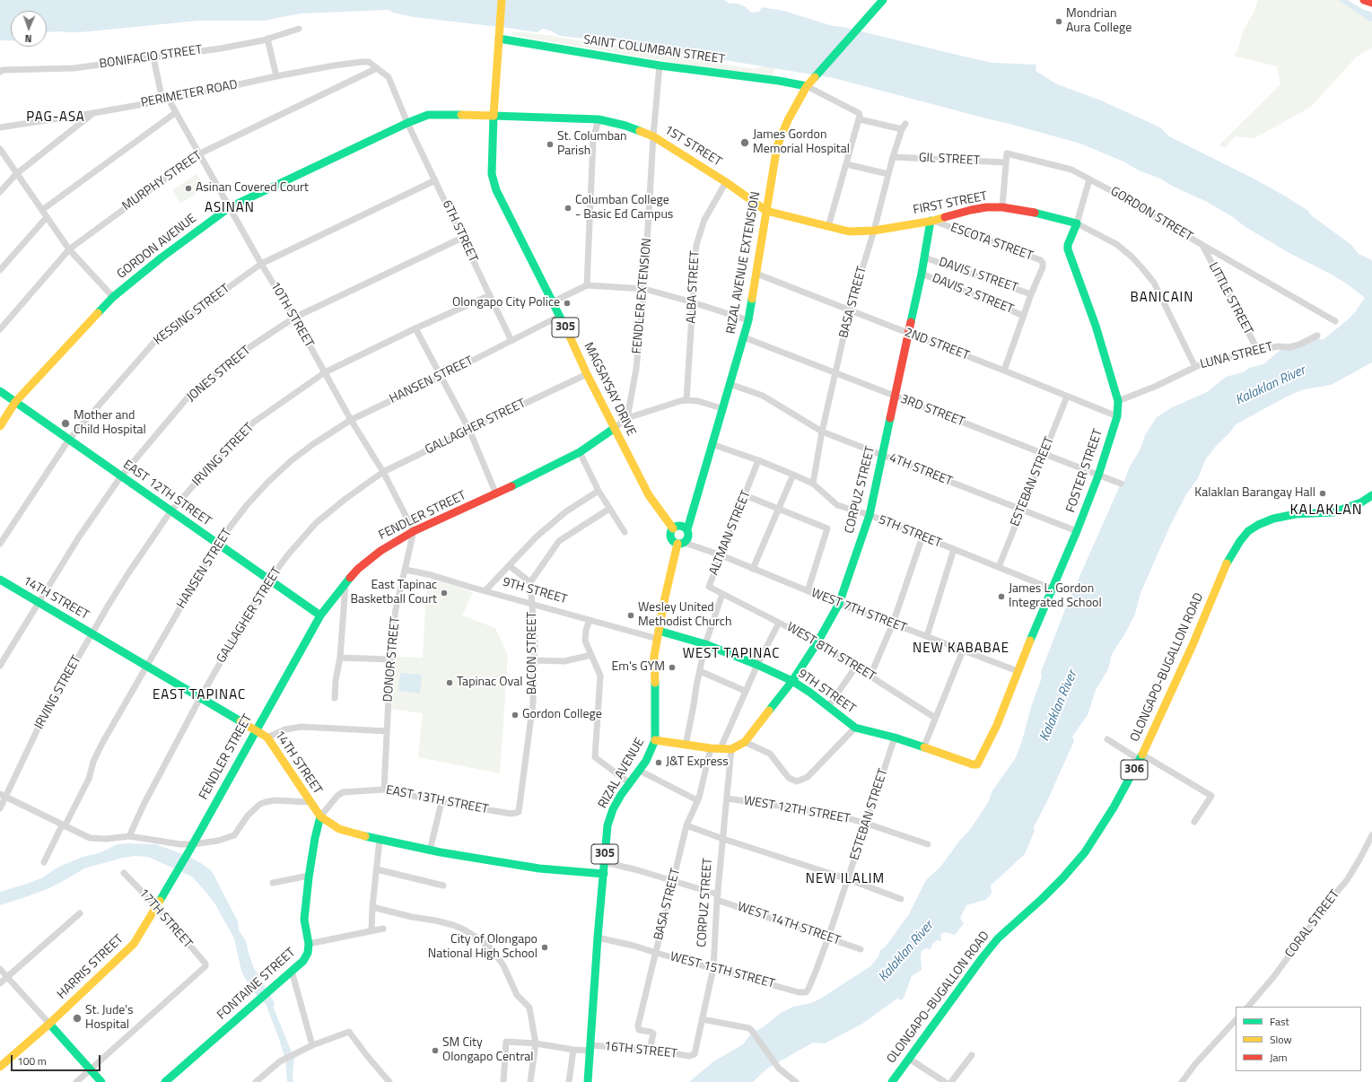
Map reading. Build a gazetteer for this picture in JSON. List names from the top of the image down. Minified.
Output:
{"streets":{"main road":["SAINT COLUMBAN STREET","1ST STREET","FIRST STREET","GORDON AVENUE","RIZAL AVENUE EXTENSION","305","MAGSAYSAY DRIVE","FOSTER STREET","CORPUZ STREET","EAST 12TH STREET","FENDLER STREET","9TH STREET","14TH STREET","OLONGAPO-BUGALLON ROAD","306","RIZAL AVENUE","HARRIS STREET","FONTAINE STREET"],"street":["BONIFACIO STREET","PERIMETER ROAD","GIL STREET","MURPHY STREET","GORDON STREET","6TH STREET","ESCOTA STREET","DAVIS I STREET","ALBA STREET","DAVIS 2 STREET","FENDLER EXTENSION","LITTLE STREET","BASA STREET","KESSING STREET","10TH STREET","2ND STREET","LUNA STREET","JONES STREET","HANSEN STREET","3RD STREET","GALLAGHER STREET","IRVING STREET","4TH STREET","ESTEBAN STREET","5TH STREET","ALTMAN STREET","WEST 7TH STREET","WEST 8TH STREET","BACON STREET","DONOR STREET","EAST 13TH STREET","WEST 12TH STREET","17TH STREET","WEST 14TH STREET","CORAL STREET","WEST 15TH STREET","16TH STREET"]},"crossings":[["SAINT COLUMBAN STREET","RIZAL AVENUE EXTENSION"],["SAINT COLUMBAN STREET","FENDLER EXTENSION"],["SAINT COLUMBAN STREET","305"],["BONIFACIO STREET","10TH STREET"],["PERIMETER ROAD","MURPHY STREET"],["PERIMETER ROAD","6TH STREET"],["PERIMETER ROAD","10TH STREET"],["1ST STREET","FIRST STREET"],["1ST STREET","GORDON AVENUE"],["1ST STREET","RIZAL AVENUE EXTENSION"],["1ST STREET","ALBA STREET"],["1ST STREET","FENDLER EXTENSION"],["1ST STREET","305"],["1ST STREET","MAGSAYSAY DRIVE"],["GIL STREET","GORDON STREET"],["GIL STREET","BASA STREET"],["MURPHY STREET","10TH STREET"],["FIRST STREET","ESCOTA STREET"],["FIRST STREET","RIZAL AVENUE EXTENSION"],["FIRST STREET","BASA STREET"],["FIRST STREET","LUNA STREET"],["FIRST STREET","FOSTER STREET"],["FIRST STREET","CORPUZ STREET"],["GORDON STREET","LITTLE STREET"],["GORDON STREET","FOSTER STREET"],["6TH STREET","GORDON AVENUE"],["6TH STREET","KESSING STREET"],["6TH STREET","JONES STREET"],["6TH STREET","HANSEN STREET"],["6TH STREET","IRVING STREET"],["ESCOTA STREET","DAVIS I STREET"],["ESCOTA STREET","DAVIS 2 STREET"],["ESCOTA STREET","2ND STREET"],["ESCOTA STREET","CORPUZ STREET"],["GORDON AVENUE","10TH STREET"],["GORDON AVENUE","305"],["GORDON AVENUE","MAGSAYSAY DRIVE"],["GORDON AVENUE","EAST 12TH STREET"],["RIZAL AVENUE EXTENSION","305"],["RIZAL AVENUE EXTENSION","2ND STREET"],["RIZAL AVENUE EXTENSION","MAGSAYSAY DRIVE"],["RIZAL AVENUE EXTENSION","3RD STREET"],["RIZAL AVENUE EXTENSION","4TH STREET"],["RIZAL AVENUE EXTENSION","FENDLER STREET"],["RIZAL AVENUE EXTENSION","5TH STREET"],["RIZAL AVENUE EXTENSION","WEST 7TH STREET"],["RIZAL AVENUE EXTENSION","RIZAL AVENUE"],["DAVIS I STREET","CORPUZ STREET"],["ALBA STREET","FENDLER STREET"],["DAVIS 2 STREET","CORPUZ STREET"],["FENDLER EXTENSION","FENDLER STREET"],["LITTLE STREET","LUNA STREET"],["BASA STREET","2ND STREET"],["BASA STREET","3RD STREET"],["BASA STREET","4TH STREET"],["BASA STREET","5TH STREET"],["BASA STREET","WEST 14TH STREET"],["BASA STREET","WEST 15TH STREET"],["BASA STREET","16TH STREET"],["KESSING STREET","10TH STREET"],["KESSING STREET","EAST 12TH STREET"],["10TH STREET","JONES STREET"],["10TH STREET","HANSEN STREET"],["10TH STREET","GALLAGHER STREET"],["10TH STREET","IRVING STREET"],["10TH STREET","FENDLER STREET"],["10TH STREET","DONOR STREET"],["305","MAGSAYSAY DRIVE"],["305","WEST 7TH STREET"],["305","RIZAL AVENUE"],["2ND STREET","FOSTER STREET"],["2ND STREET","ESTEBAN STREET"],["2ND STREET","CORPUZ STREET"],["LUNA STREET","FOSTER STREET"],["JONES STREET","EAST 12TH STREET"],["JONES STREET","14TH STREET"],["HANSEN STREET","MAGSAYSAY DRIVE"],["HANSEN STREET","EAST 12TH STREET"],["HANSEN STREET","14TH STREET"],["MAGSAYSAY DRIVE","GALLAGHER STREET"],["MAGSAYSAY DRIVE","FENDLER STREET"],["MAGSAYSAY DRIVE","WEST 7TH STREET"],["MAGSAYSAY DRIVE","RIZAL AVENUE"],["3RD STREET","FOSTER STREET"],["3RD STREET","ESTEBAN STREET"],["3RD STREET","CORPUZ STREET"],["GALLAGHER STREET","EAST 12TH STREET"],["GALLAGHER STREET","14TH STREET"],["IRVING STREET","EAST 12TH STREET"],["IRVING STREET","14TH STREET"],["4TH STREET","FOSTER STREET"],["4TH STREET","ESTEBAN STREET"],["4TH STREET","CORPUZ STREET"],["FOSTER STREET","5TH STREET"],["FOSTER STREET","9TH STREET"],["FOSTER STREET","WEST 7TH STREET"],["ESTEBAN STREET","5TH STREET"],["ESTEBAN STREET","9TH STREET"],["ESTEBAN STREET","WEST 12TH STREET"],["ESTEBAN STREET","WEST 14TH STREET"],["ESTEBAN STREET","WEST 15TH STREET"],["CORPUZ STREET","5TH STREET"],["CORPUZ STREET","9TH STREET"],["CORPUZ STREET","WEST 7TH STREET"],["CORPUZ STREET","WEST 8TH STREET"],["CORPUZ STREET","WEST 12TH STREET"],["CORPUZ STREET","WEST 14TH STREET"],["CORPUZ STREET","WEST 15TH STREET"],["CORPUZ STREET","16TH STREET"],["EAST 12TH STREET","FENDLER STREET"],["FENDLER STREET","14TH STREET"],["FENDLER STREET","DONOR STREET"],["FENDLER STREET","HARRIS STREET"],["5TH STREET","ALTMAN STREET"],["ALTMAN STREET","9TH STREET"],["ALTMAN STREET","WEST 7TH STREET"],["ALTMAN STREET","WEST 8TH STREET"],["9TH STREET","BACON STREET"],["9TH STREET","DONOR STREET"],["9TH STREET","RIZAL AVENUE"],["14TH STREET","RIZAL AVENUE"],["14TH STREET","EAST 13TH STREET"],["14TH STREET","FONTAINE STREET"],["WEST 7TH STREET","RIZAL AVENUE"],["BACON STREET","EAST 13TH STREET"],["DONOR STREET","EAST 13TH STREET"],["RIZAL AVENUE","WEST 14TH STREET"],["RIZAL AVENUE","WEST 15TH STREET"],["RIZAL AVENUE","16TH STREET"],["EAST 13TH STREET","FONTAINE STREET"],["17TH STREET","HARRIS STREET"]],"districts":["PAG-ASA","ASINAN","BANICAIN","KALAKLAN","NEW KABABAE","WEST TAPINAC","EAST TAPINAC","NEW ILALIM"],"water":["Kalaklan River"],"places":["Mondrian Aura College","James Gordon Memorial Hospital","St. Columban Parish","Asinan Covered Court","Columban College - Basic Ed Campus","Olongapo City Police","Mother and Child Hospital","Kalaklan Barangay Hall","East Tapinac Basketball Court","James L. Gordon Integrated School","Wesley United Methodist Church","Em's GYM","Tapinac Oval","Gordon College","J&T Express","City of Olongapo National High School","St. Jude's Hospital","SM City Olongapo Central"],"legend":["Fast","Slow","Jam"],"scale_bar":"100 m","north":"bottom"}
